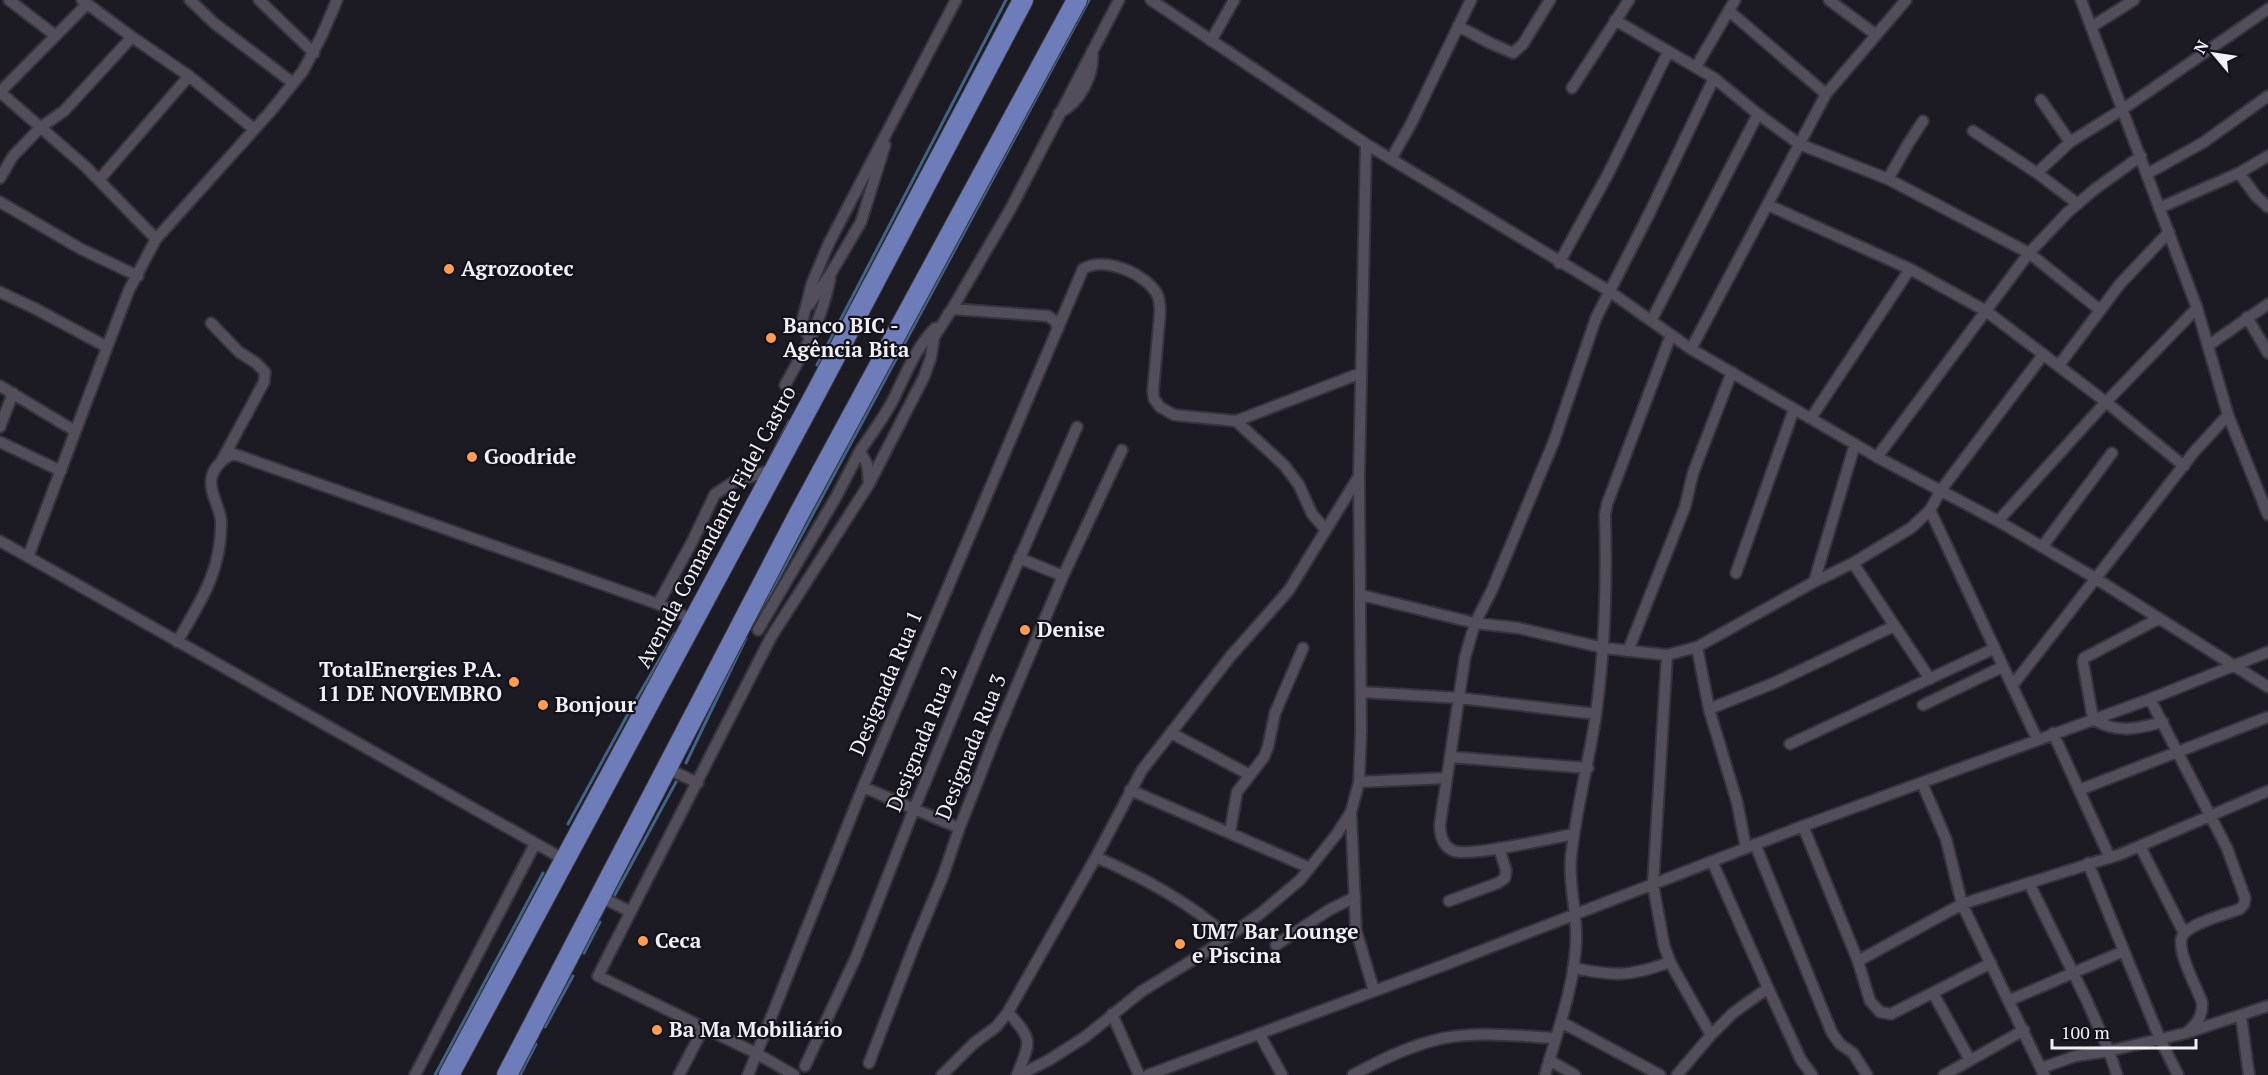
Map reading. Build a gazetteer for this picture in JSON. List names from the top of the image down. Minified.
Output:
{"streets":{"highway":["Avenida Comandante Fidel Castro"],"street":["Designada Rua 1","Designada Rua 2","Designada Rua 3"]},"places":["Agrozootec","Banco BIC - Agência Bita","Goodride","Denise","TotalEnergies P.A. 11 DE NOVEMBRO","Bonjour","Ceca","UM7 Bar Lounge e Piscina","Ba Ma Mobiliário"],"scale_bar":"100 m","north":"top left"}
